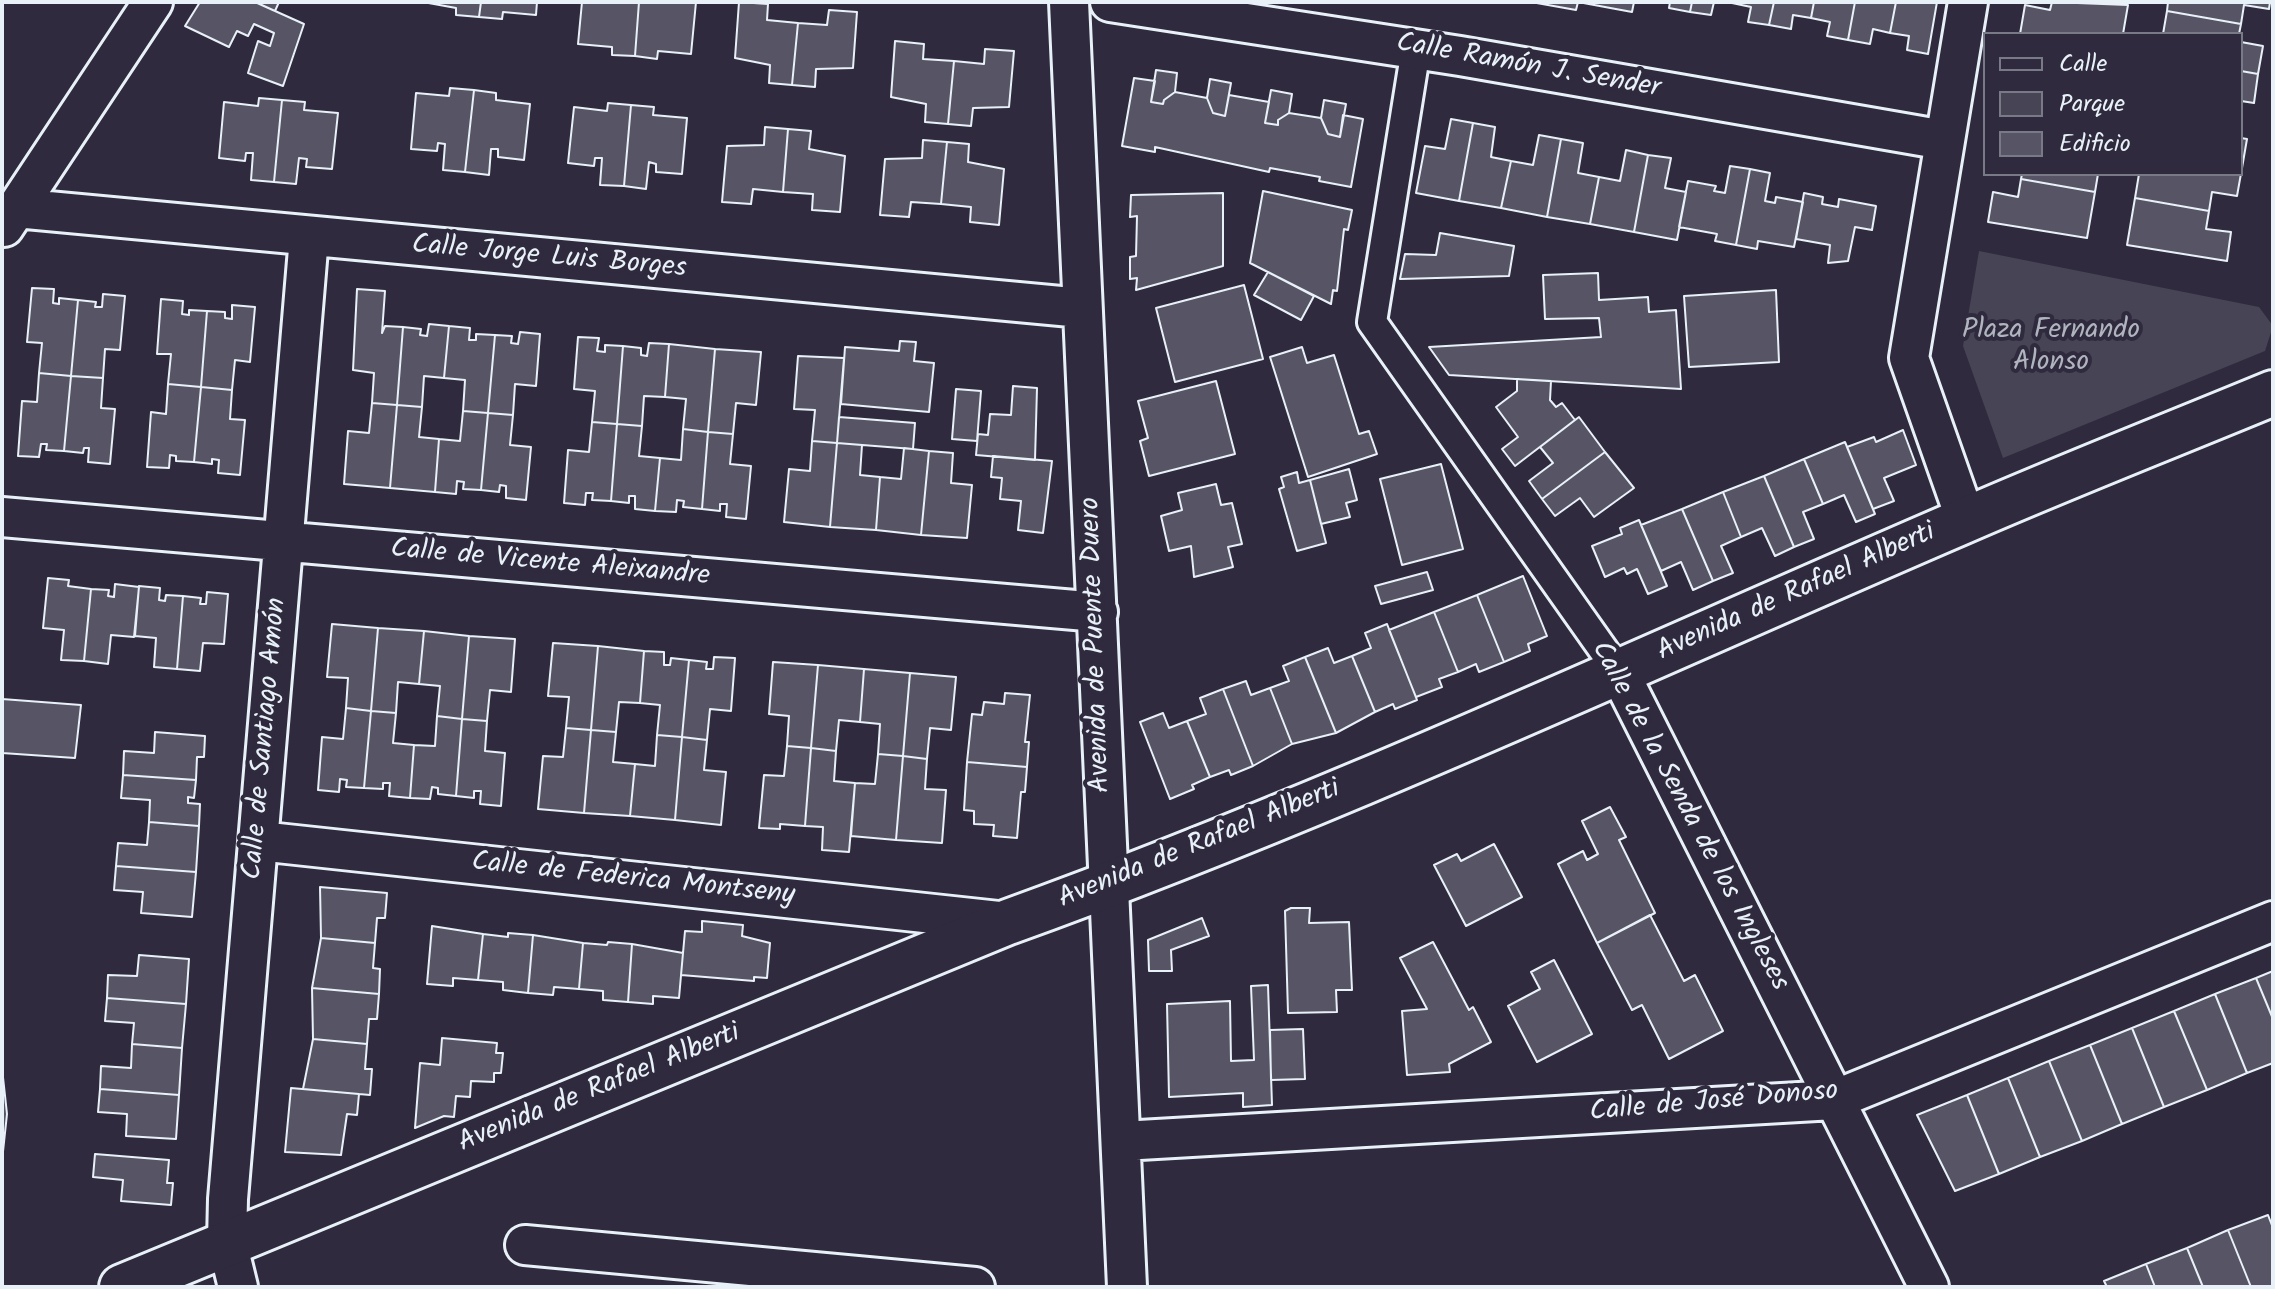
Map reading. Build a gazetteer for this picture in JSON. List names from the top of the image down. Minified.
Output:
{"streets":{"street":["Calle Ramón J. Sender","Calle Jorge Luis Borges","Calle de Vicente Aleixandre","Avenida de Rafael Alberti","Avenida de Puente Duero","Calle de Santiago Amón","Calle de la Senda de los Ingleses","Calle de Federica Montseny","Calle de José Donoso"]},"crossings":[["Calle Ramón J. Sender","Calle de la Senda de los Ingleses"],["Calle Jorge Luis Borges","Avenida de Puente Duero"],["Calle Jorge Luis Borges","Calle de Santiago Amón"],["Calle de Vicente Aleixandre","Avenida de Puente Duero"],["Calle de Vicente Aleixandre","Calle de Santiago Amón"],["Avenida de Rafael Alberti","Avenida de Puente Duero"],["Avenida de Rafael Alberti","Calle de Santiago Amón"],["Avenida de Rafael Alberti","Calle de la Senda de los Ingleses"],["Avenida de Rafael Alberti","Calle de Federica Montseny"],["Avenida de Puente Duero","Calle de José Donoso"],["Calle de Santiago Amón","Calle de Federica Montseny"],["Calle de la Senda de los Ingleses","Calle de José Donoso"]],"parks":["Plaza Fernando Alonso"],"legend":["Calle","Parque","Edificio"]}
